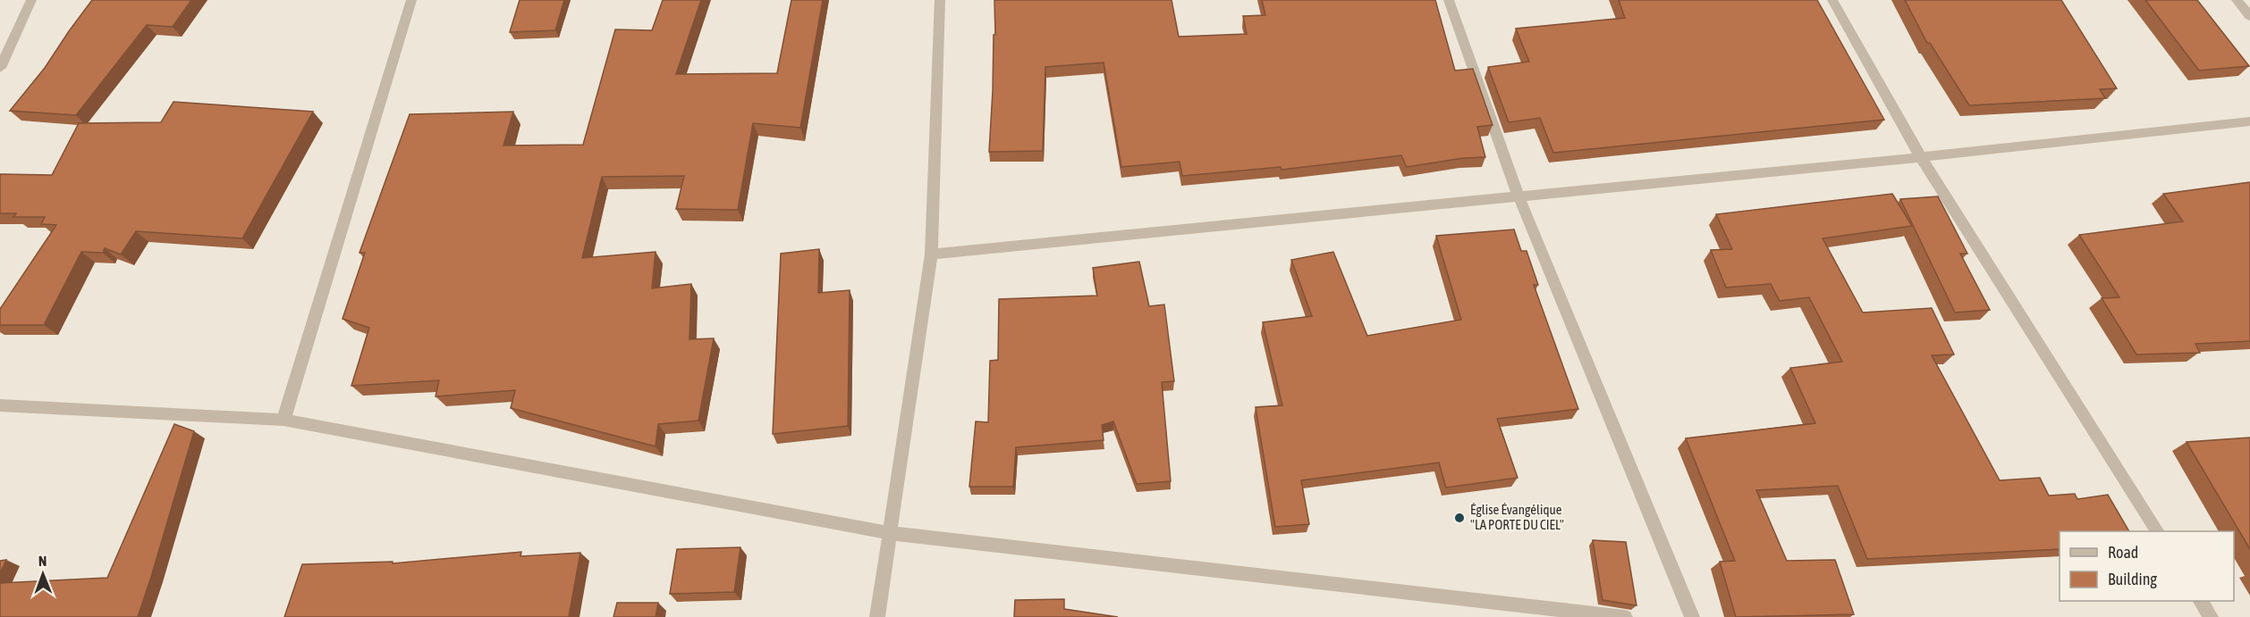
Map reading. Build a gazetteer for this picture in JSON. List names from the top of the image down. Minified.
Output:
{"places":["Église Évangélique \"LA PORTE DU CIEL\""],"legend":["Road","Building"],"north":"top"}
